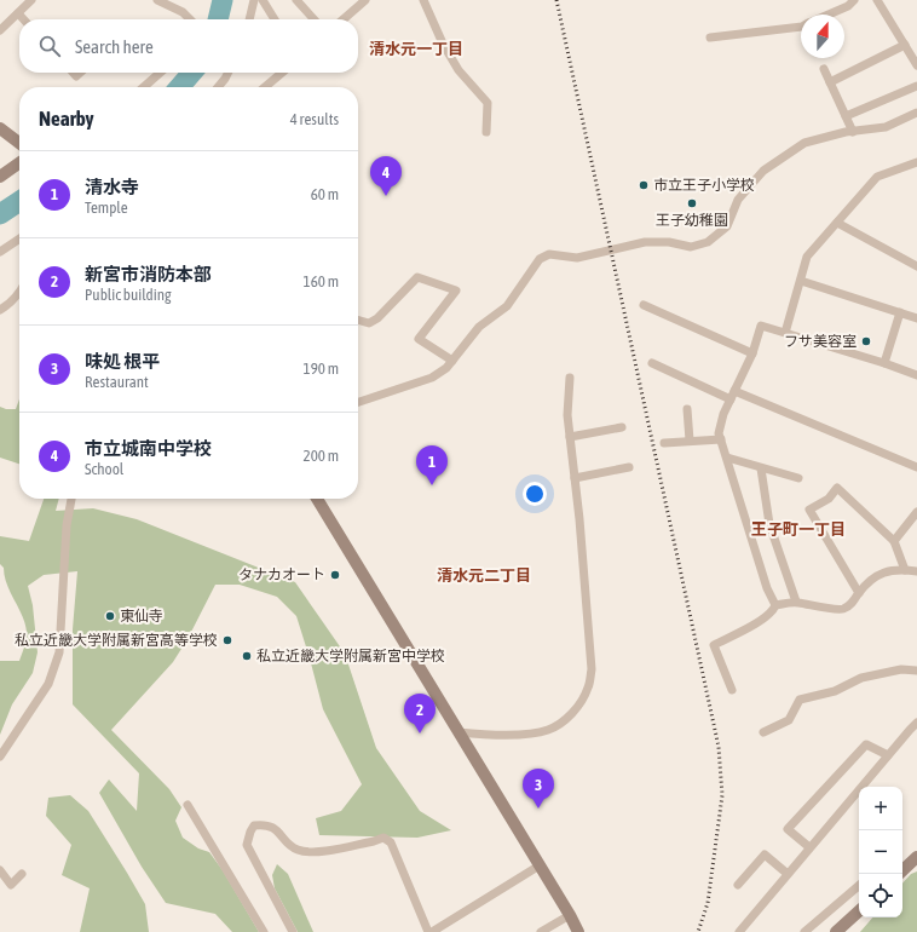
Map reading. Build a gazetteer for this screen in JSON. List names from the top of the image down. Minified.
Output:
{"districts":["清水元一丁目","王子町一丁目","清水元二丁目"],"places":["市立王子小学校","王子幼稚園","フサ美容室","タナカオート","東仙寺","私立近畿大学附属新宮高等学校","私立近畿大学附属新宮中学校"],"north":"top","page":{"search":"Search here","heading":["Nearby","4 results"],"list":[{"mark":"1","name":"清水寺","note":"Temple","value":"60 m"},{"mark":"2","name":"新宮市消防本部","note":"Public building","value":"160 m"},{"mark":"3","name":"味処 根平","note":"Restaurant","value":"190 m"},{"mark":"4","name":"市立城南中学校","note":"School","value":"200 m"}],"pins":["4","1","2","3"],"map_buttons":["+","−"]}}
